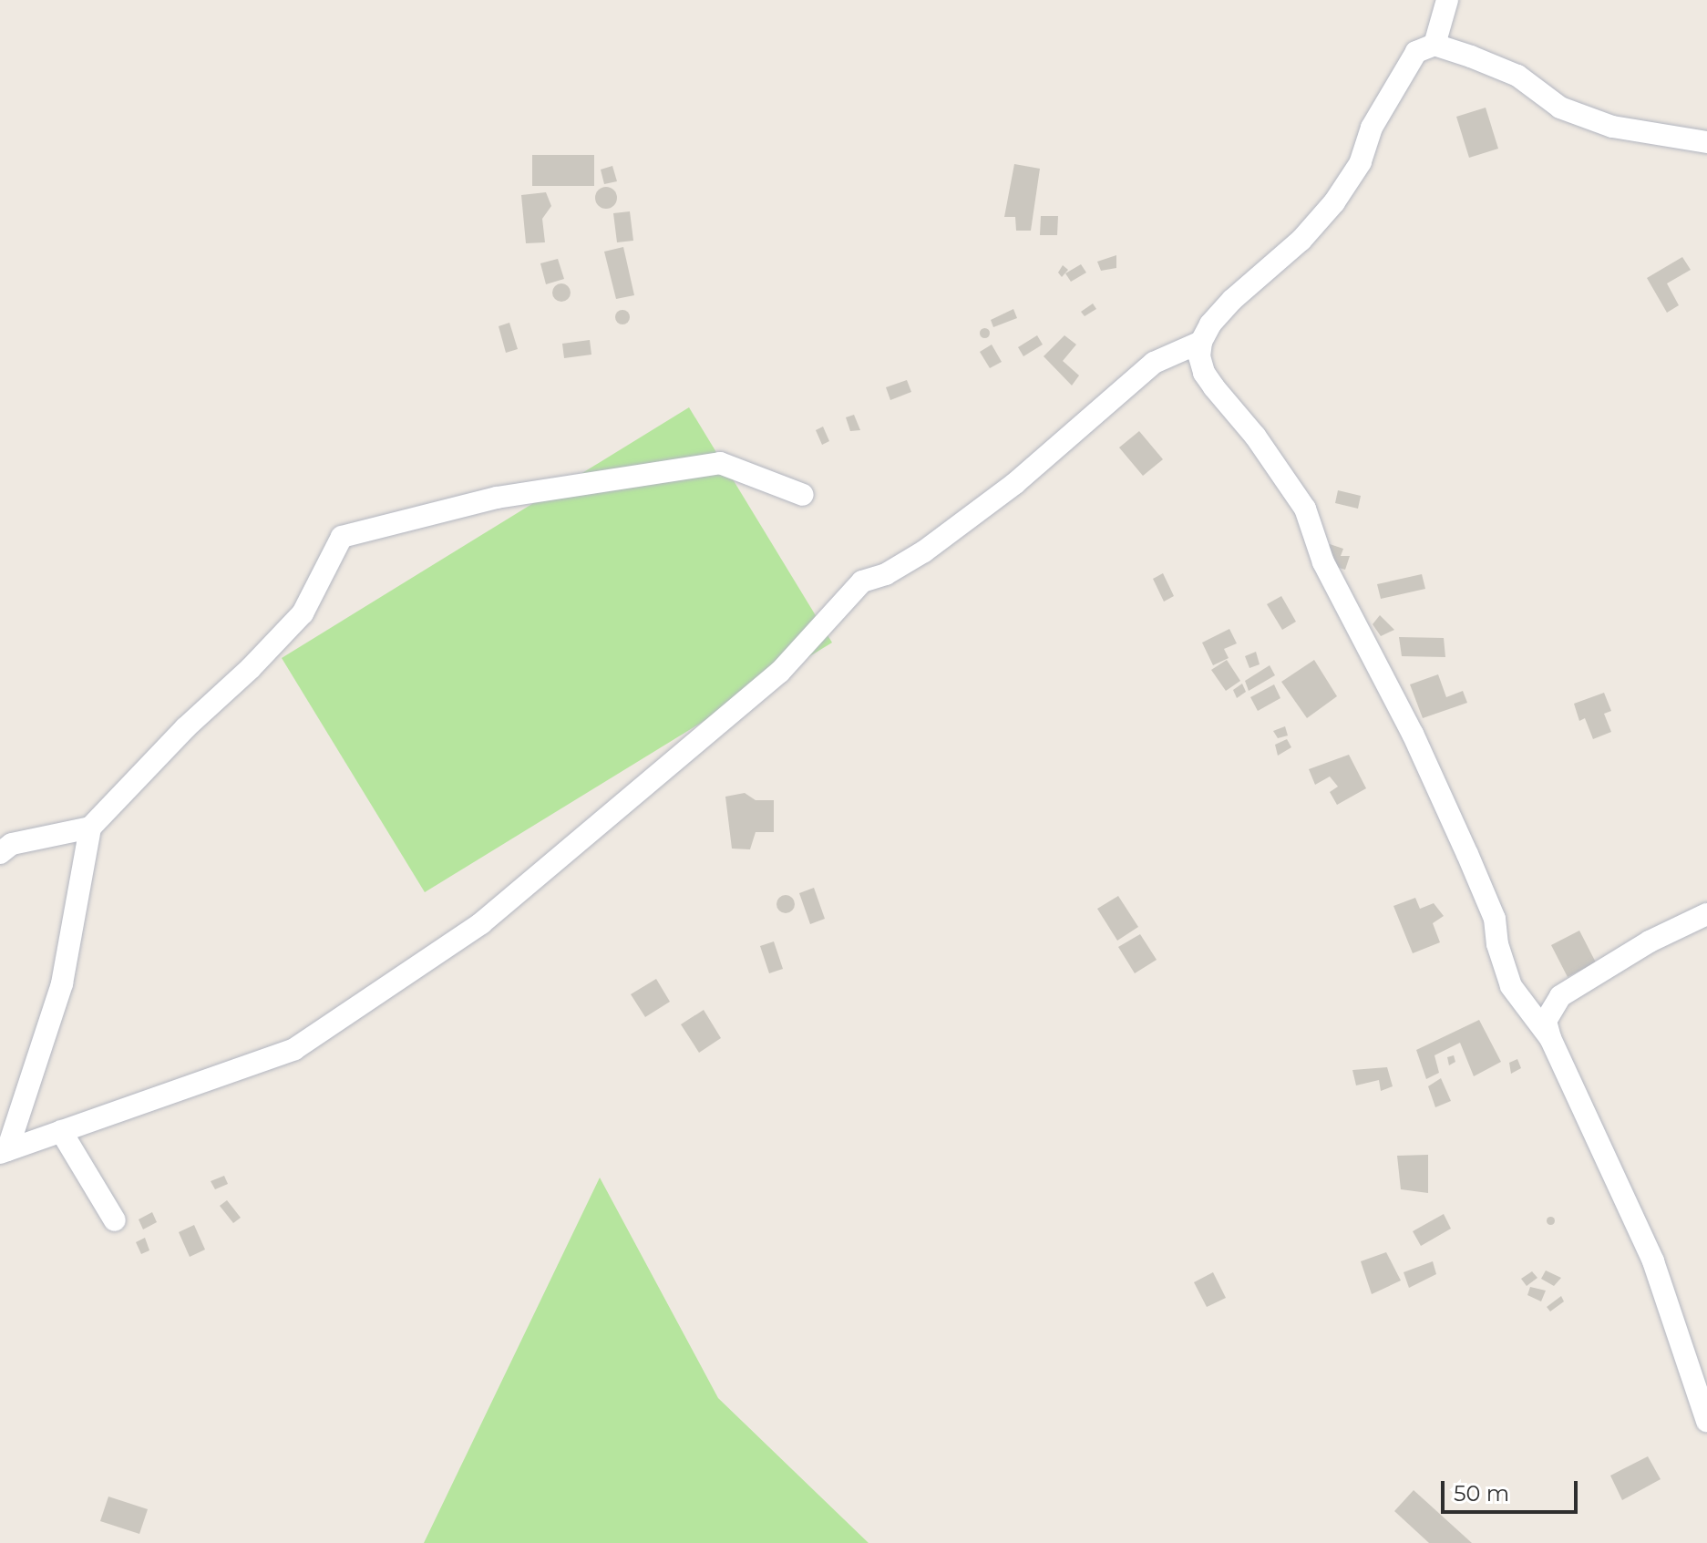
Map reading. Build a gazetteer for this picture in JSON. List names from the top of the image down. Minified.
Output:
{"scale_bar":"50 m"}
